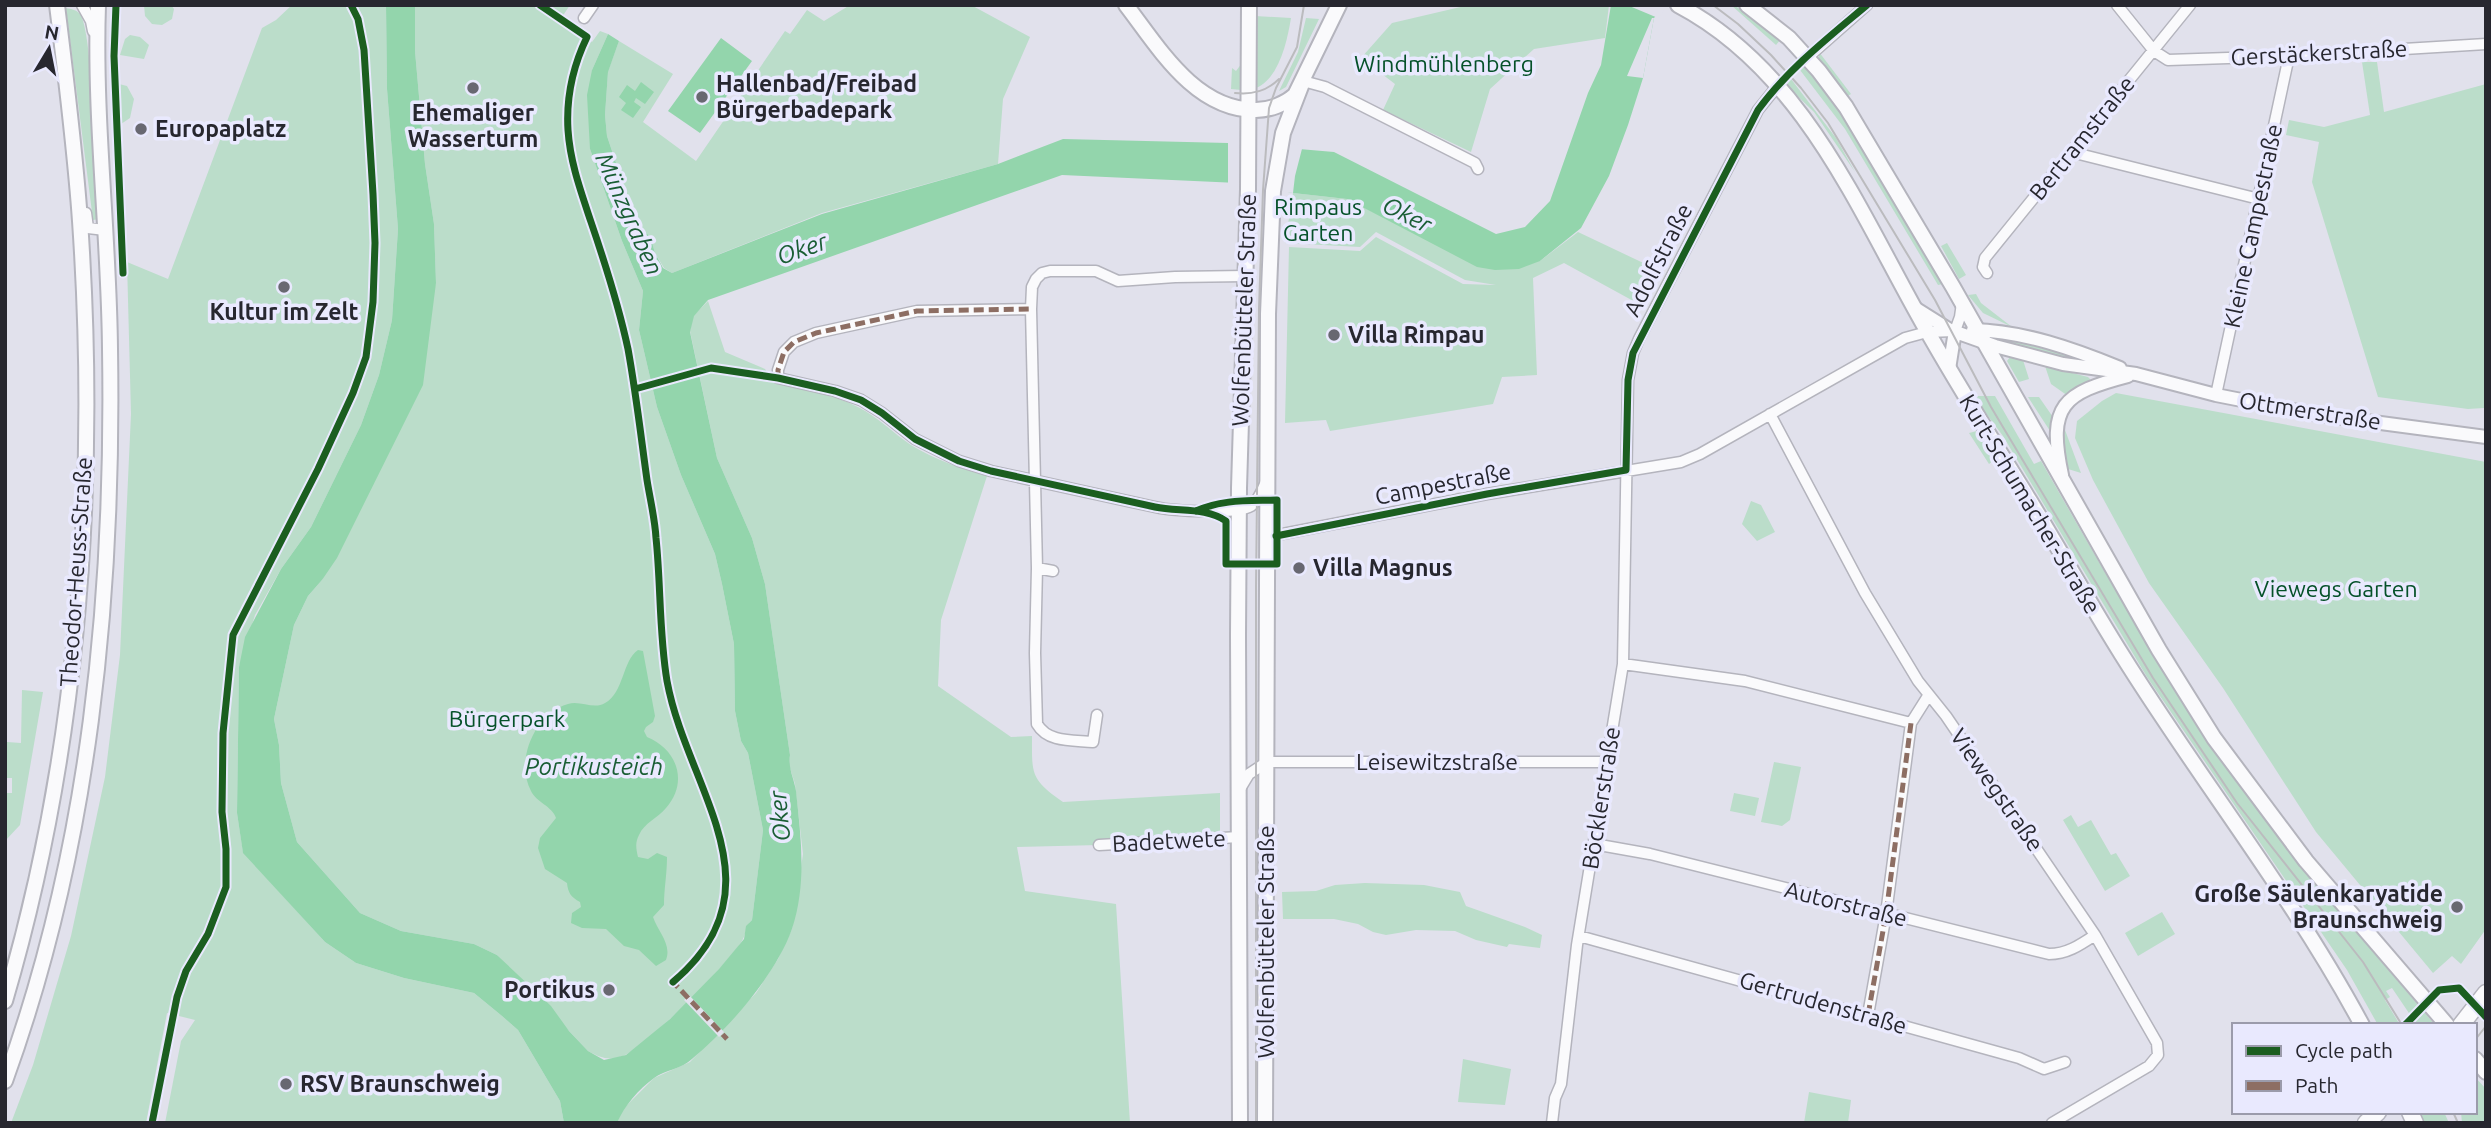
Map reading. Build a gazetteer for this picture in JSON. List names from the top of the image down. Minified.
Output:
{"streets":{"main road":["Wolfenbütteler Straße","Kurt-Schumacher-Straße","Theodor-Heuss-Straße"],"street":["Gerstäckerstraße","Bertramstraße","Kleine Campestraße","Adolfstraße","Ottmerstraße","Campestraße","Leisewitzstraße","Viewegstraße","Böcklerstraße","Badetwete","Autorstraße","Gertrudenstraße"]},"crossings":[["Gerstäckerstraße","Bertramstraße"],["Gerstäckerstraße","Kleine Campestraße"],["Kleine Campestraße","Ottmerstraße"],["Adolfstraße","Campestraße"],["Adolfstraße","Kurt-Schumacher-Straße"],["Adolfstraße","Böcklerstraße"],["Wolfenbütteler Straße","Campestraße"],["Wolfenbütteler Straße","Leisewitzstraße"],["Wolfenbütteler Straße","Badetwete"],["Ottmerstraße","Campestraße"],["Ottmerstraße","Kurt-Schumacher-Straße"],["Campestraße","Kurt-Schumacher-Straße"],["Campestraße","Viewegstraße"],["Campestraße","Böcklerstraße"],["Leisewitzstraße","Böcklerstraße"],["Viewegstraße","Autorstraße"],["Böcklerstraße","Autorstraße"],["Böcklerstraße","Gertrudenstraße"]],"water":["Münzgraben","Oker","Portikusteich"],"parks":["Windmühlenberg","Rimpaus Garten","Viewegs Garten","Bürgerpark"],"places":["Ehemaliger Wasserturm","Hallenbad/Freibad Bürgerbadepark","Europaplatz","Kultur im Zelt","Villa Rimpau","Villa Magnus","Große Säulenkaryatide Braunschweig","Portikus","RSV Braunschweig"],"legend":["Cycle path","Path"],"north":"top"}
